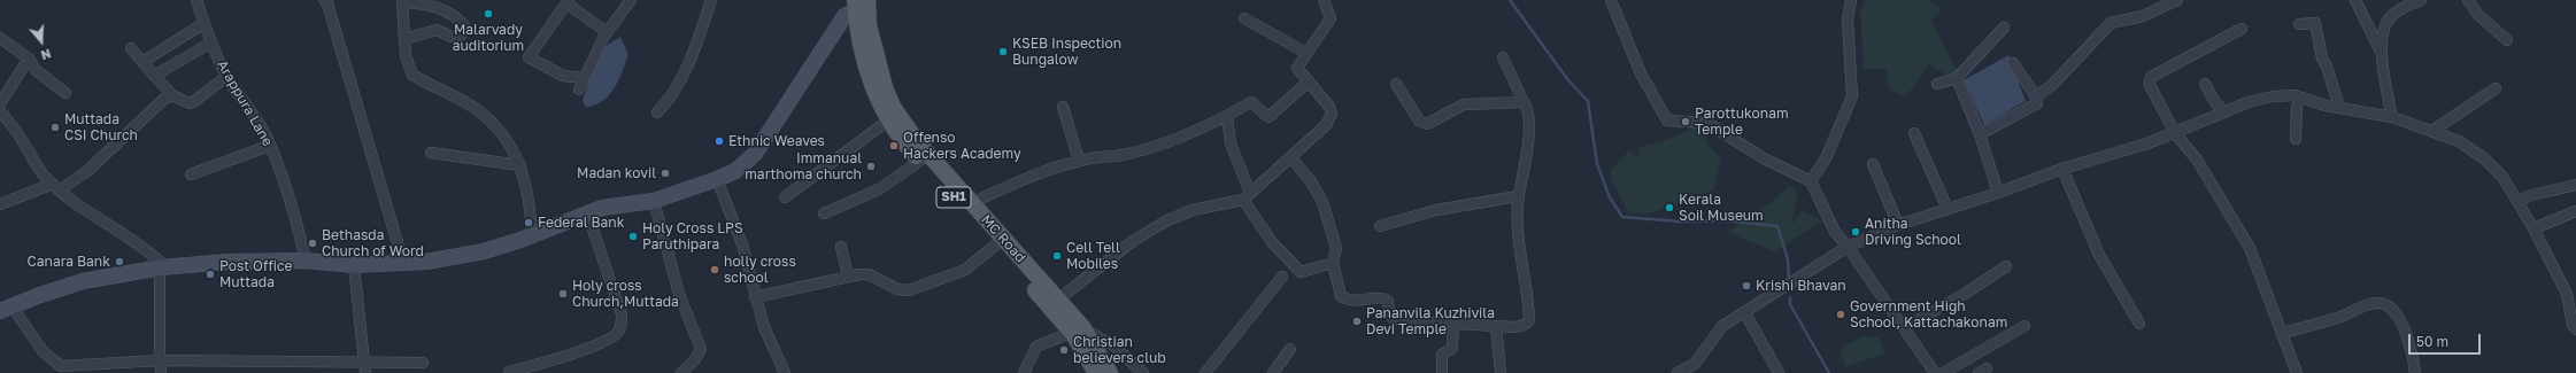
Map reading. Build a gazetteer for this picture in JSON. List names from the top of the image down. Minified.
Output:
{"streets":{"main road":["SH1","MC Road"],"street":["Arappura Lane"]},"places":["Malarvady auditorium","KSEB Inspection Bungalow","Parottukonam Temple","Muttada CSI Church","Ethnic Weaves","Offenso Hackers Academy","Immanual marthoma church","Madan kovil","Kerala Soil Museum","Federal Bank","Anitha Driving School","Holy Cross LPS Paruthipara","Bethasda Church of Word","Cell Tell Mobiles","Canara Bank","holly cross school","Post Office Muttada","Krishi Bhavan","Holy cross Church,Muttada","Government High School, Kattachakonam","Pananvila Kuzhivila Devi Temple","Christian believers club"],"scale_bar":"50 m","north":"bottom"}
